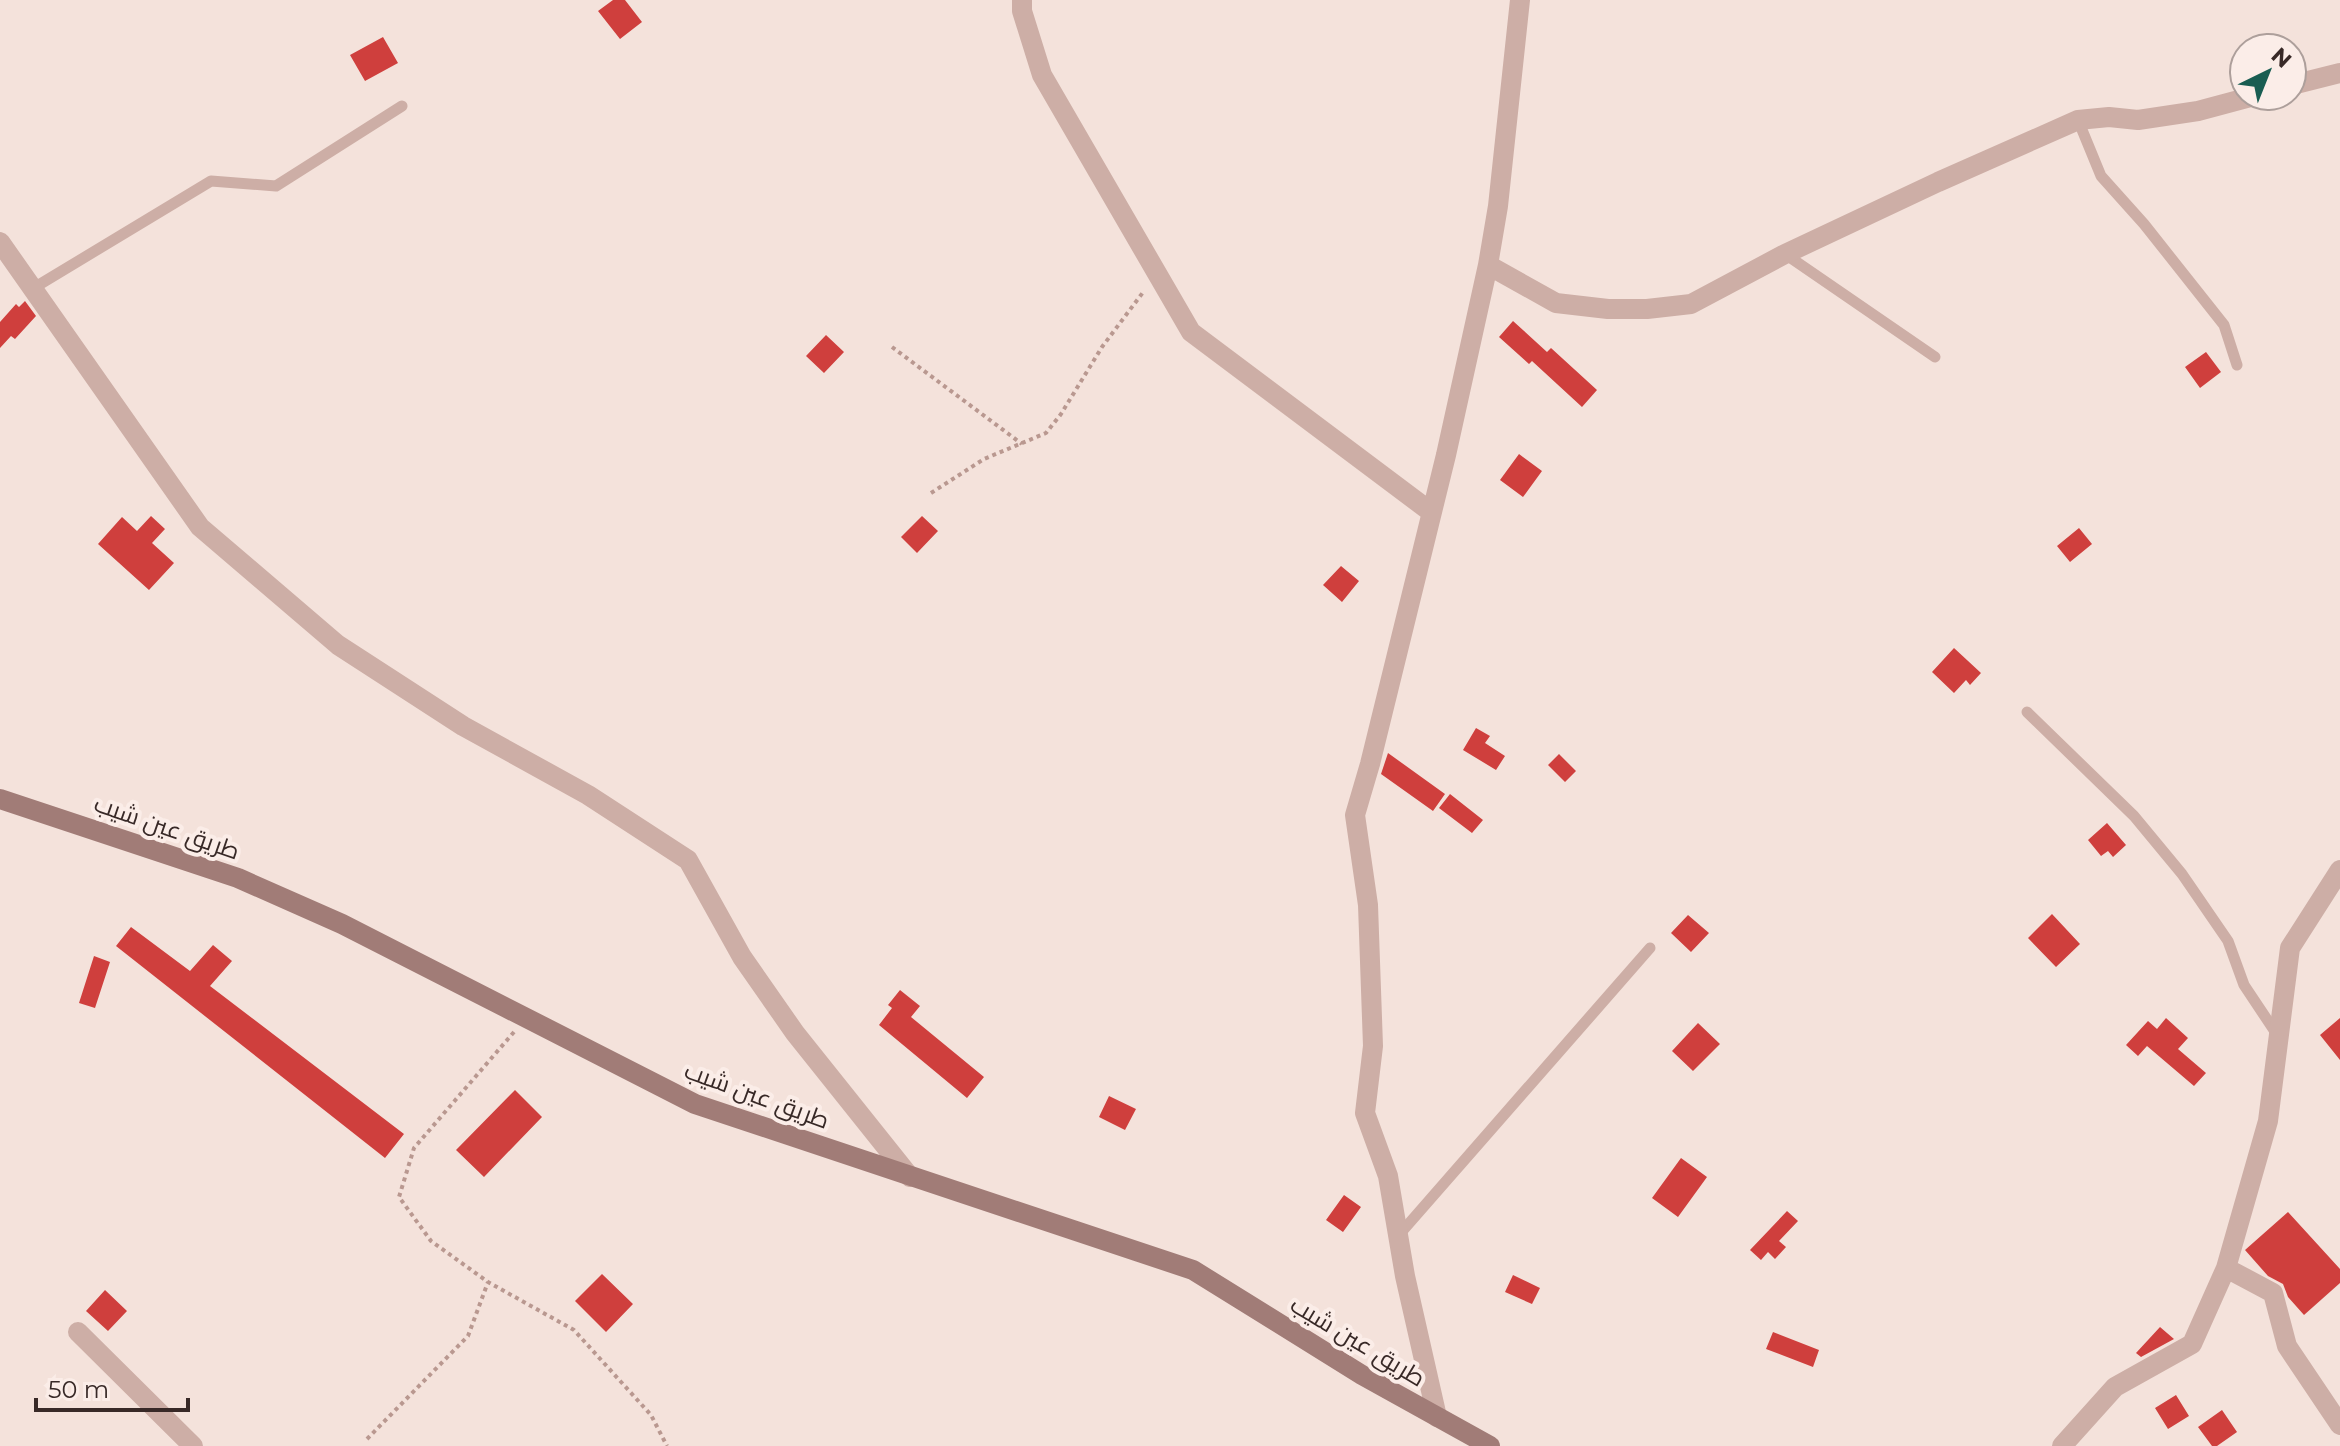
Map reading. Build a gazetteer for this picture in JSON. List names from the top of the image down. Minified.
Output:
{"streets":{"main road":["طريق عين شيب"]},"scale_bar":"50 m","north":"top right"}
